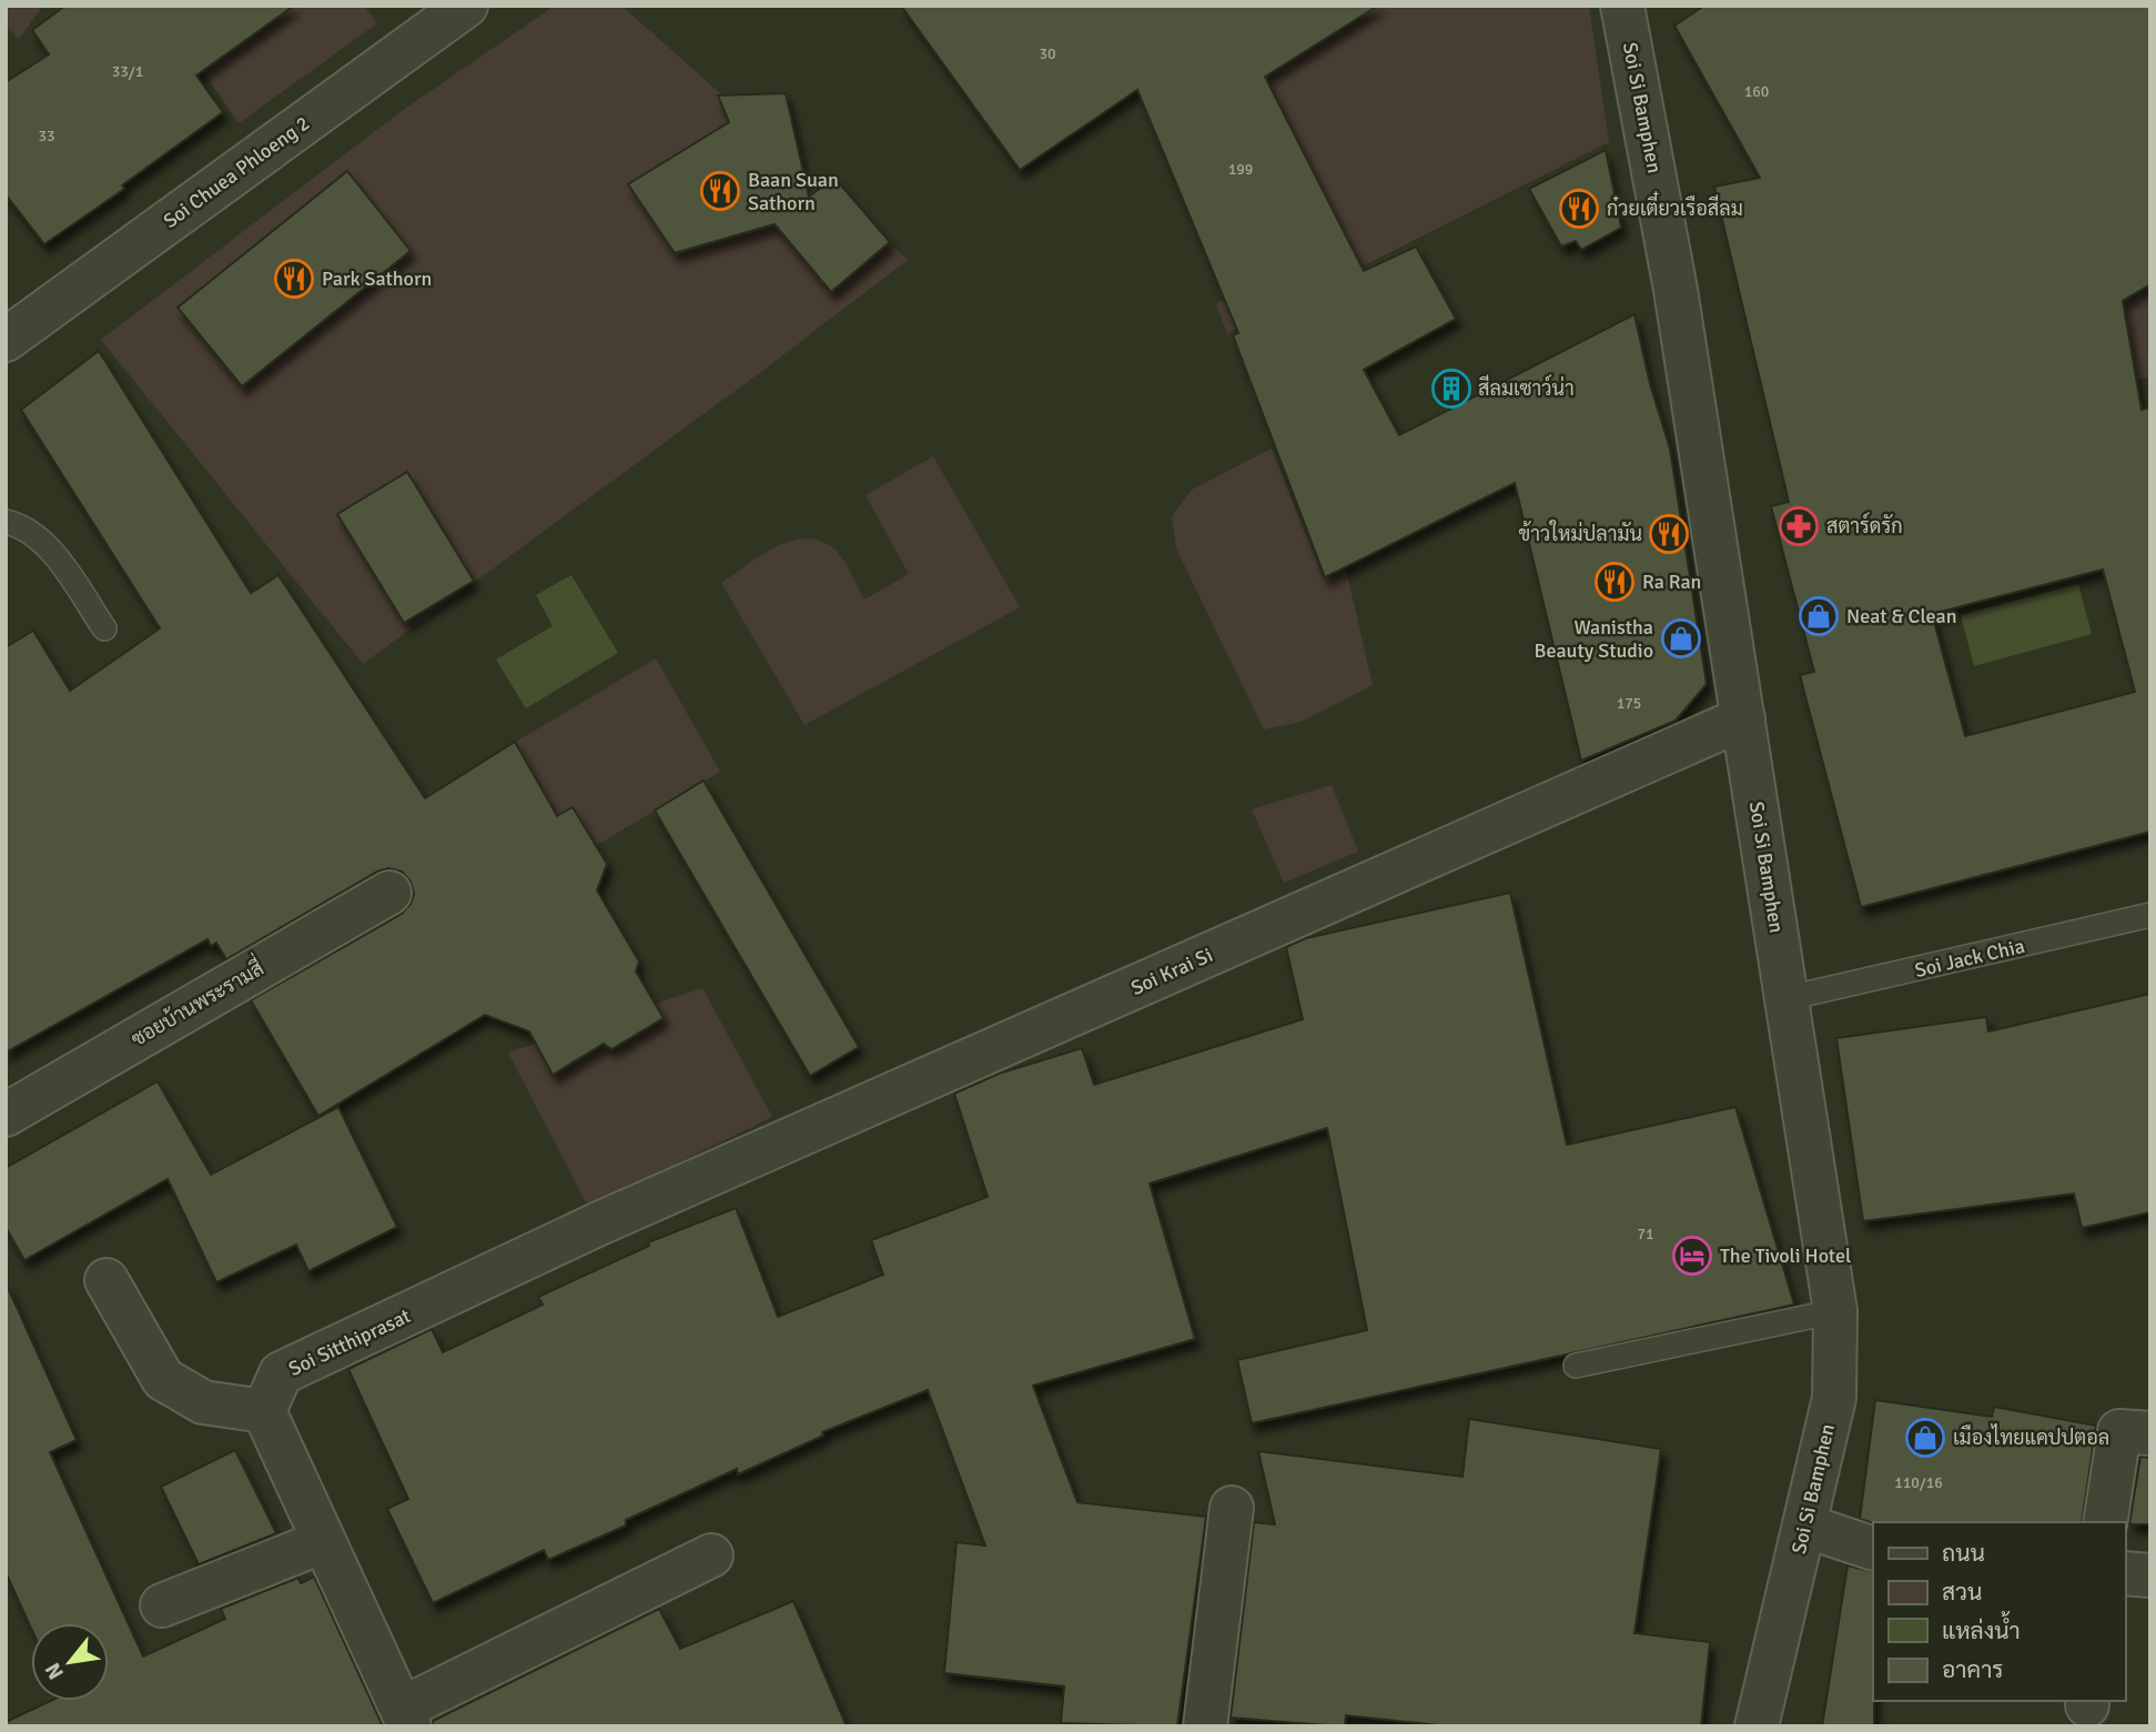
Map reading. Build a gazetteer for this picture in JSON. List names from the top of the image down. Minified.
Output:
{"streets":{"street":["Soi Si Bamphen","Soi Chuea Phloeng 2","Soi Krai Si","ซอยบ้านพระรามสี่","Soi Sitthiprasat"],"lane":["Soi Jack Chia"]},"crossings":[["Soi Si Bamphen","Soi Jack Chia"],["Soi Si Bamphen","Soi Krai Si"],["Soi Krai Si","Soi Sitthiprasat"]],"places":{"restaurant":["Baan Suan Sathorn","ก๋วยเตี๋ยวเรือสีลม","Park Sathorn","ข้าวใหม่ปลามัน","Ra Ran"],"building":["สีลมเซาว์น่า"],"pharmacy":["สตาร์ดรัก"],"shop":["Neat & Clean","Wanistha Beauty Studio","เมืองไทยแคปปตอล"],"hotel":["The Tivoli Hotel"]},"house_numbers":["30","33/1","160","33","199","175","71","110/16"],"legend":["ถนน","สวน","แหล่งน้ำ","อาคาร"],"north":"bottom left"}
